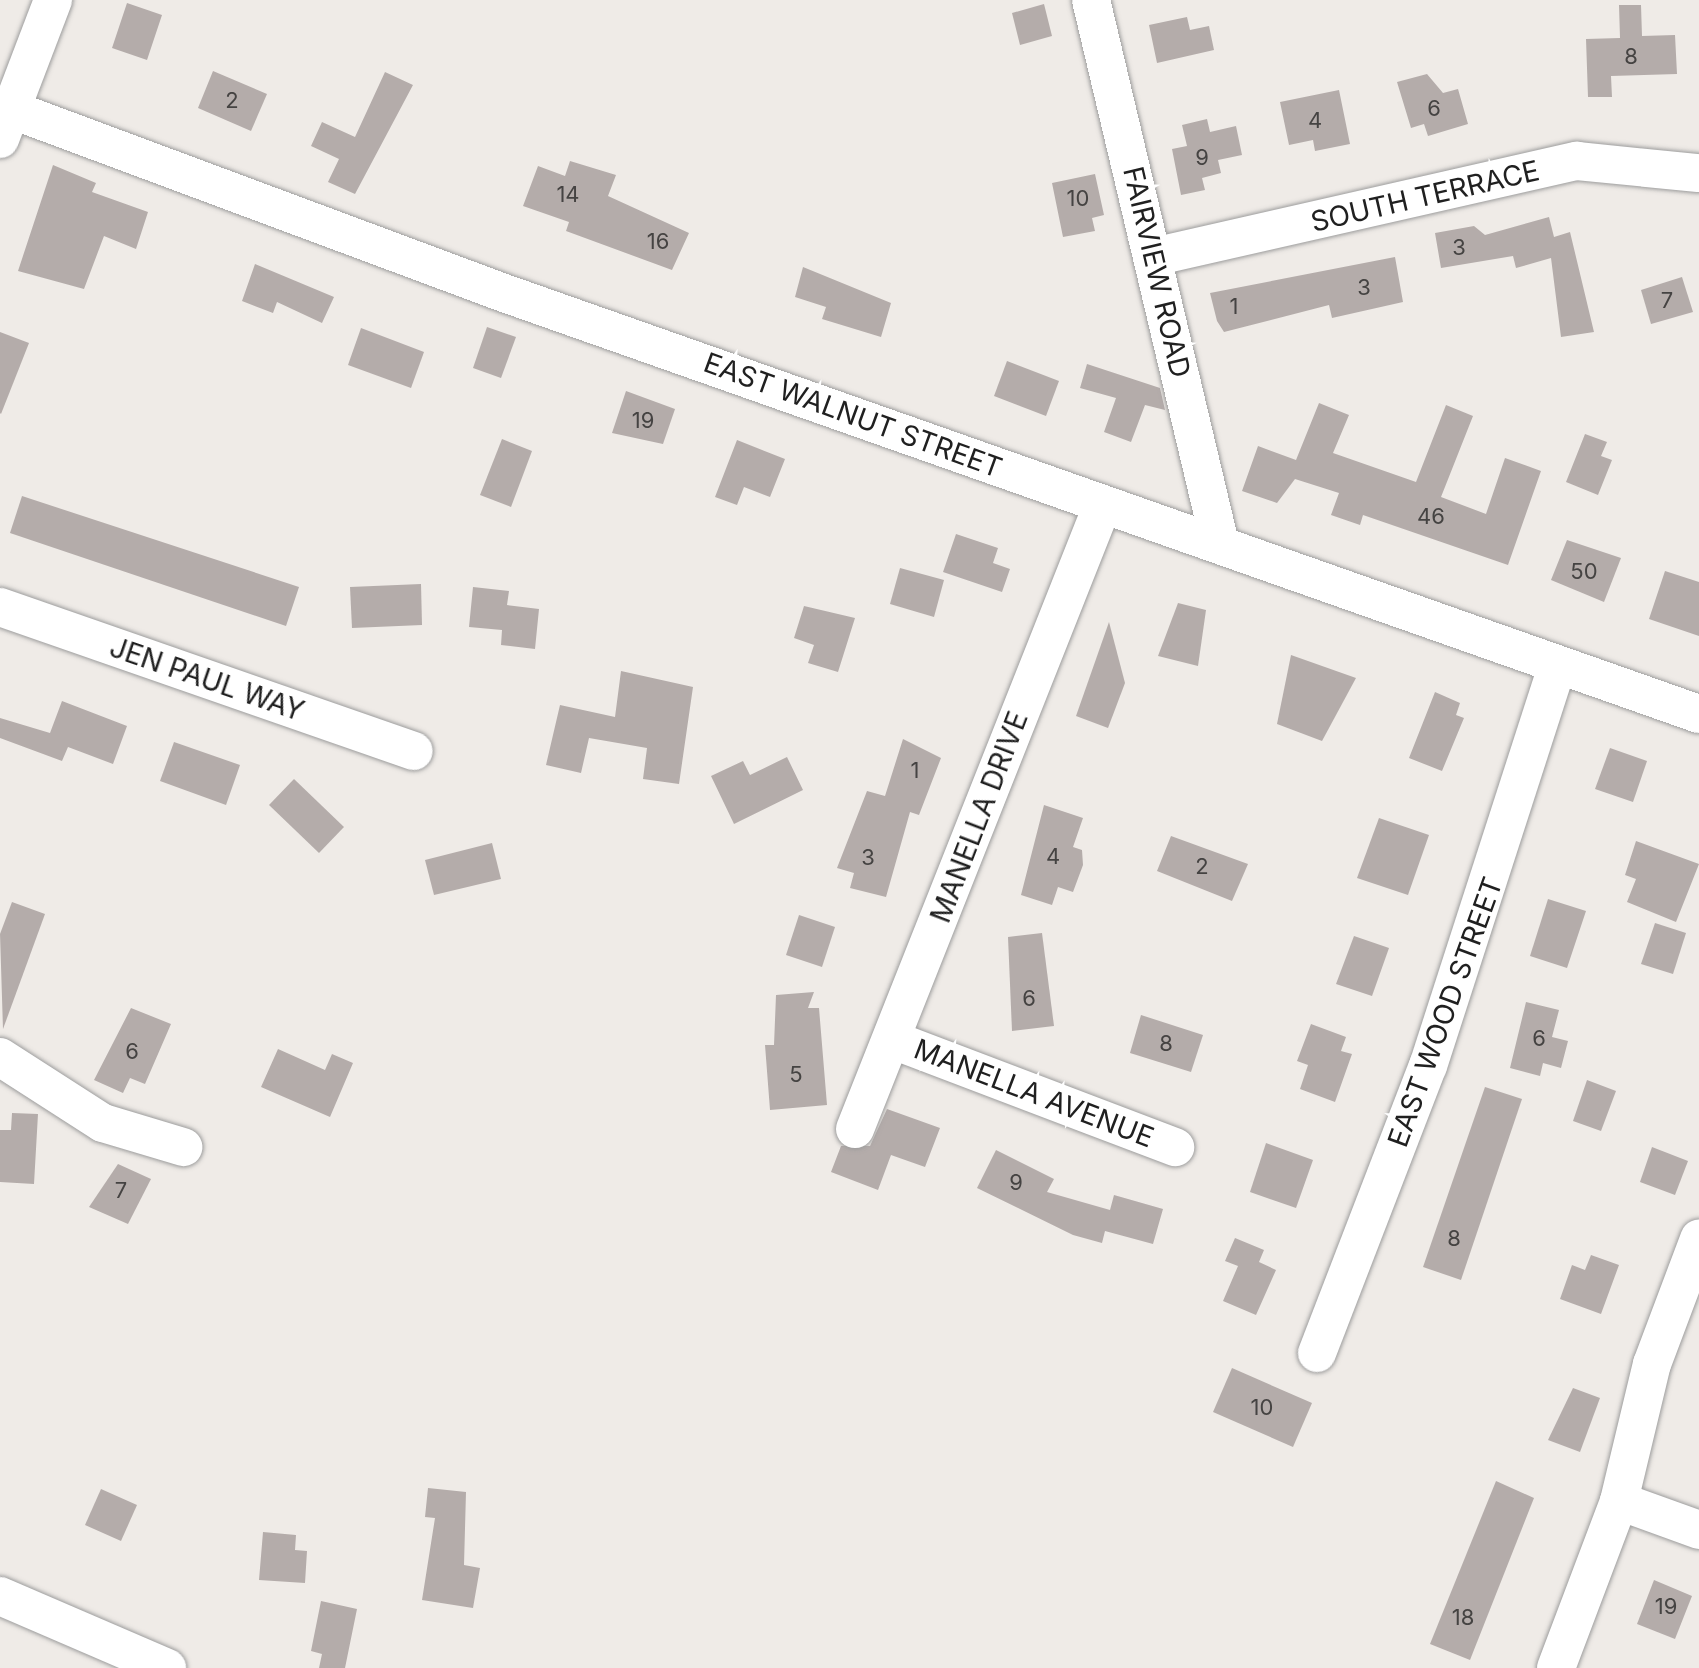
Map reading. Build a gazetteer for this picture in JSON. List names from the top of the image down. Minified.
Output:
{"streets":{"street":["SOUTH TERRACE","FAIRVIEW ROAD","EAST WALNUT STREET","JEN PAUL WAY","MANELLA DRIVE","EAST WOOD STREET","MANELLA AVENUE"]},"crossings":[["SOUTH TERRACE","FAIRVIEW ROAD"],["FAIRVIEW ROAD","EAST WALNUT STREET"],["EAST WALNUT STREET","MANELLA DRIVE"],["EAST WALNUT STREET","EAST WOOD STREET"],["MANELLA DRIVE","MANELLA AVENUE"]],"house_numbers":["8","2","6","4","9","14","10","16","3","3","7","1","19","46","50","1","4","3","2","6","6","8","6","5","9","7","8","10","19","18"]}
